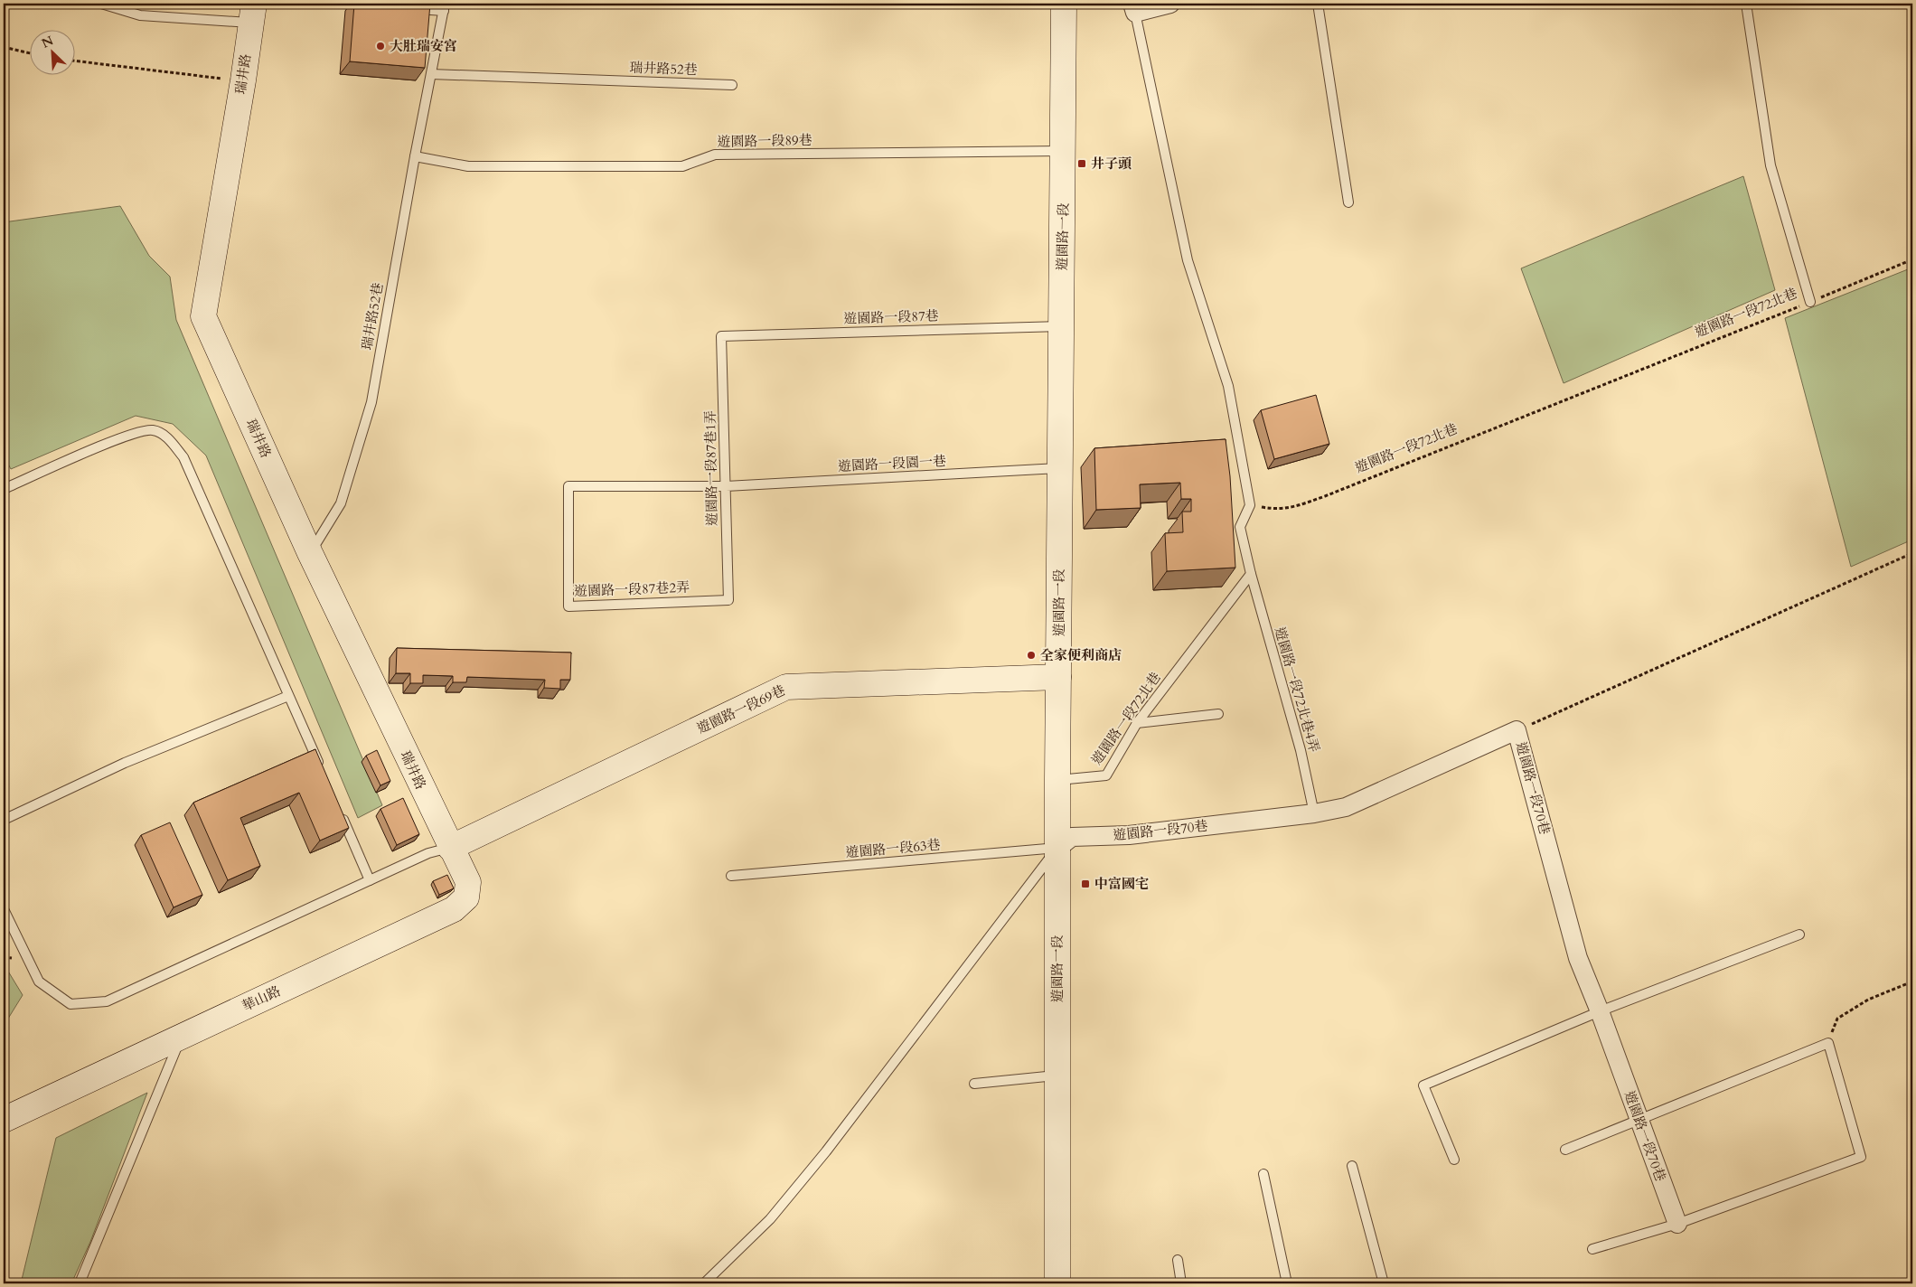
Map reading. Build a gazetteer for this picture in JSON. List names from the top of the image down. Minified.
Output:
{"streets":{"street":["瑞井路","遊園路一段","遊園路一段69巷","遊園路一段70巷","華山路"],"lane":["瑞井路52巷","遊園路一段89巷","遊園路一段72北巷","遊園路一段87巷","遊園路一段園一巷","遊園路一段87巷1弄","遊園路一段87巷2弄","遊園路一段72北巷4弄","遊園路一段63巷"]},"crossings":[["瑞井路52巷","瑞井路"],["瑞井路52巷","遊園路一段89巷"],["瑞井路","遊園路一段69巷"],["瑞井路","華山路"],["遊園路一段89巷","遊園路一段"],["遊園路一段","遊園路一段72北巷"],["遊園路一段","遊園路一段87巷"],["遊園路一段","遊園路一段園一巷"],["遊園路一段","遊園路一段69巷"],["遊園路一段","遊園路一段70巷"],["遊園路一段","遊園路一段63巷"],["遊園路一段72北巷","遊園路一段72北巷4弄"],["遊園路一段87巷","遊園路一段87巷1弄"],["遊園路一段園一巷","遊園路一段87巷1弄"],["遊園路一段園一巷","遊園路一段87巷2弄"],["遊園路一段87巷1弄","遊園路一段87巷2弄"],["遊園路一段72北巷4弄","遊園路一段70巷"],["遊園路一段69巷","華山路"],["遊園路一段70巷","遊園路一段63巷"]],"places":{"other":["大肚瑞安宮","全家便利商店"],"transit":["井子頭","中富國宅"]},"north":"top left"}
